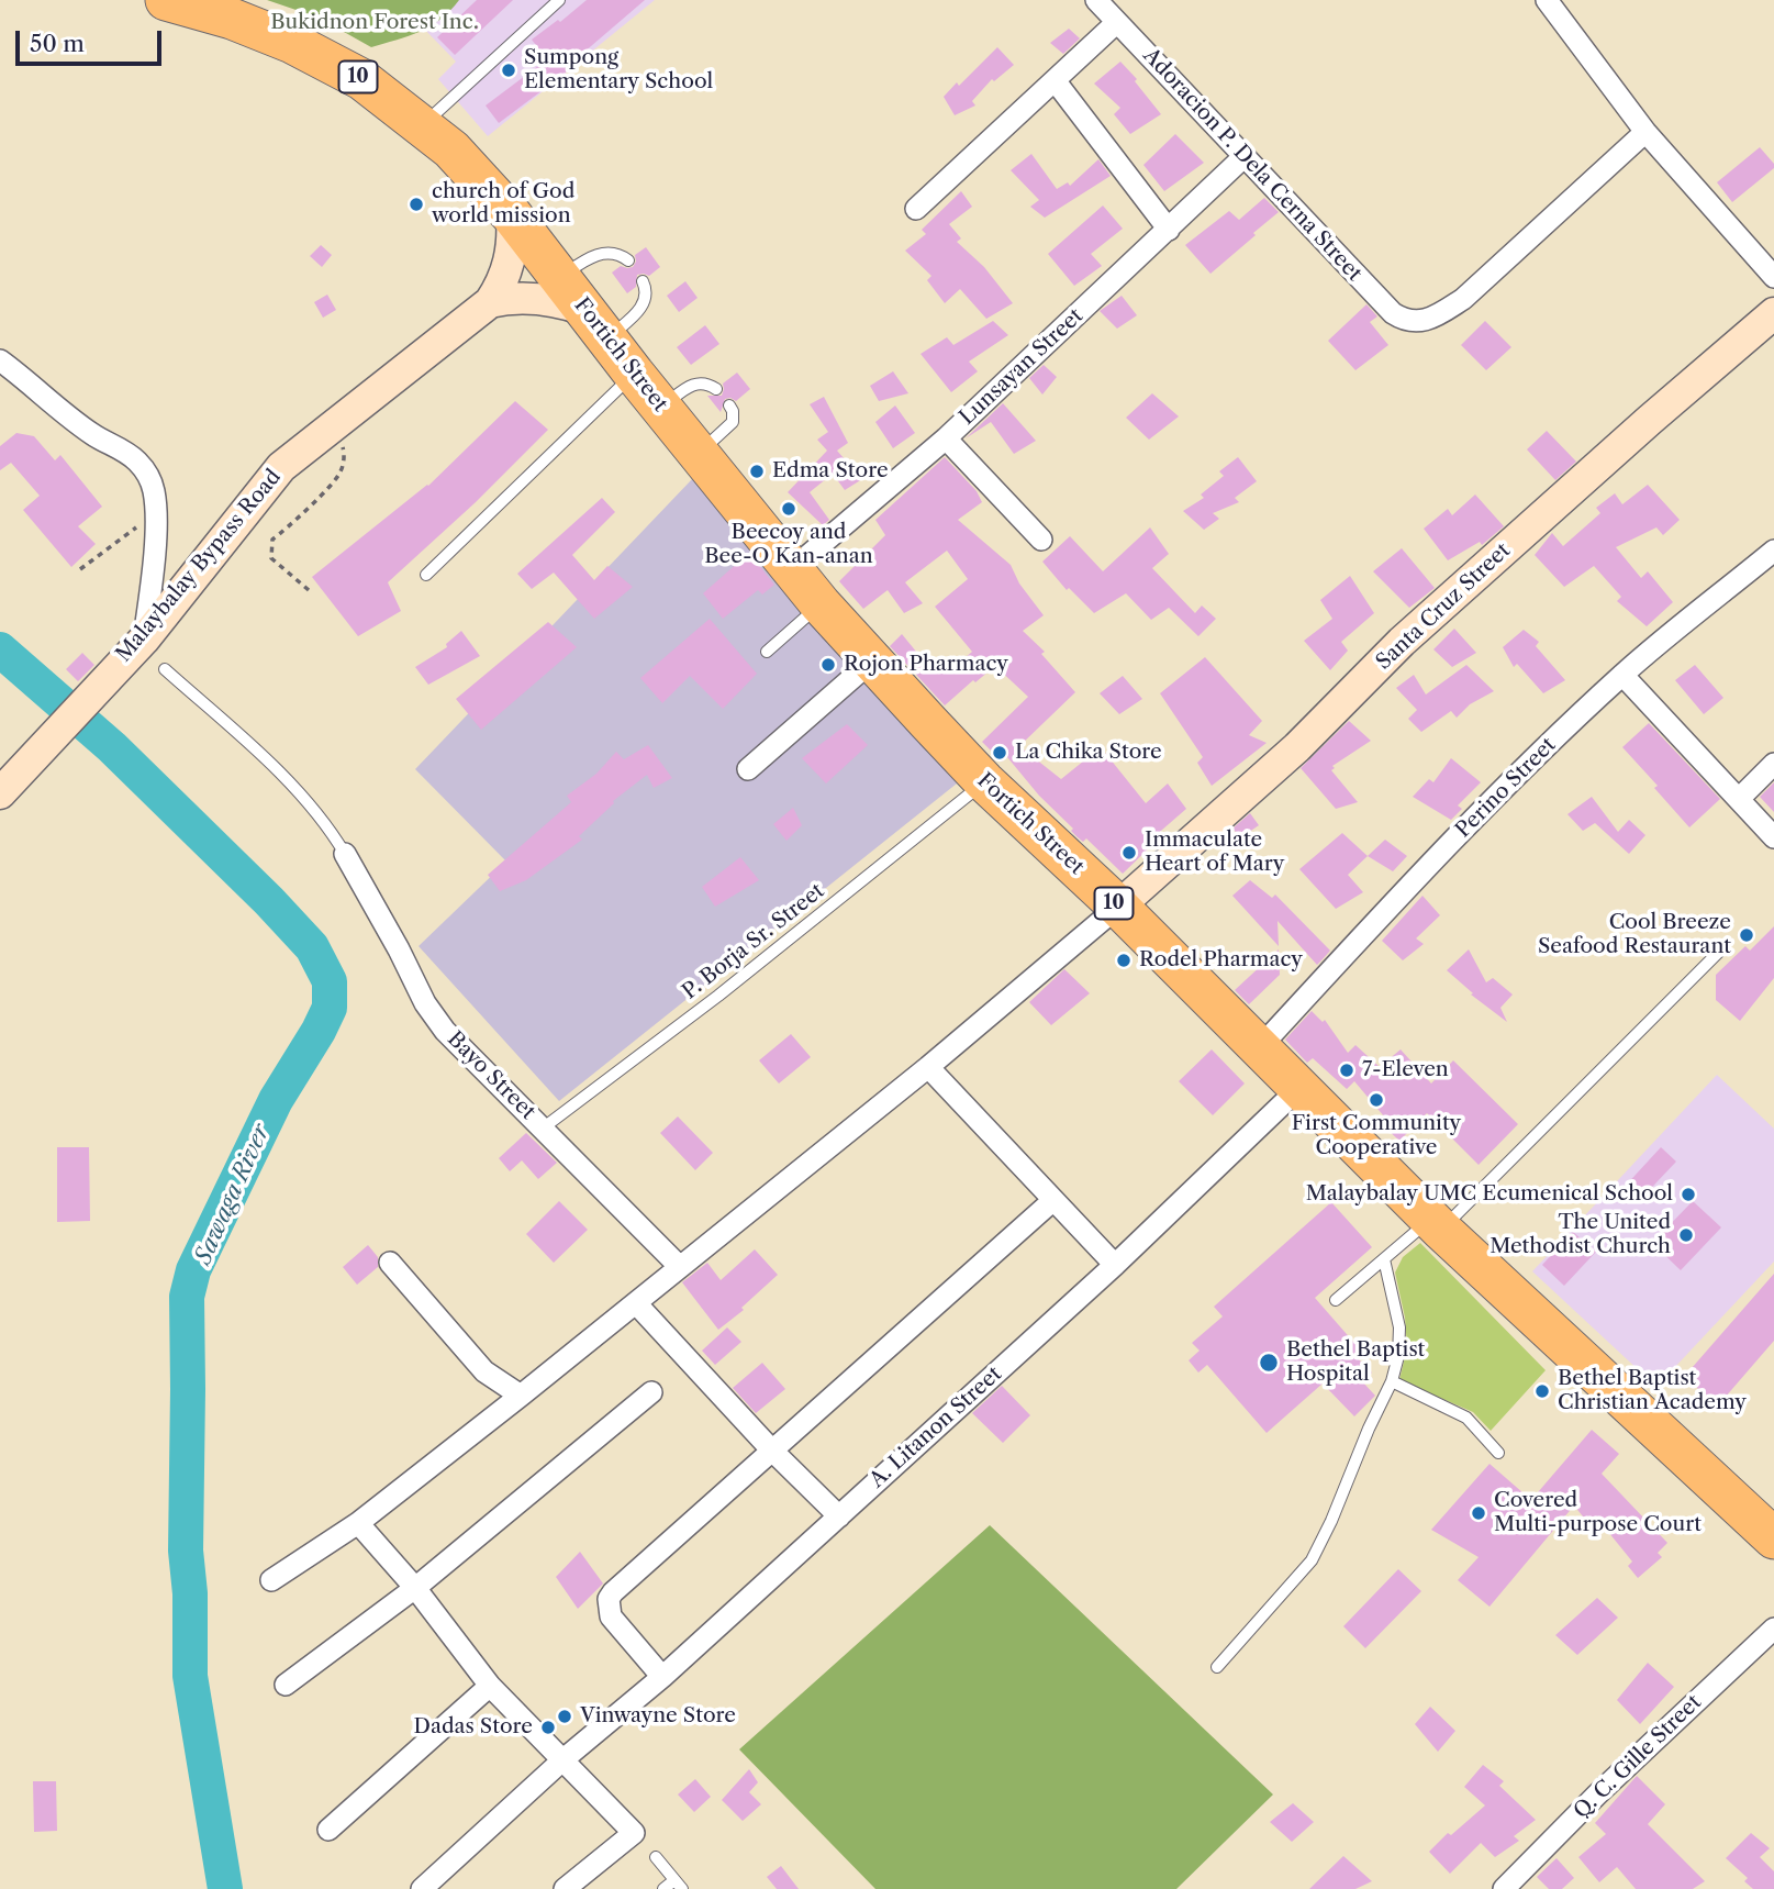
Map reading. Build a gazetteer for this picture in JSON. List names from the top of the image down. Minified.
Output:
{"streets":{"highway":["10","Fortich Street"],"street":["Adoracion P. Dela Cerna Street","Lunsayan Street","Malaybalay Bypass Road","Santa Cruz Street","Perino Street","Bayo Street","A. Litanon Street","Q. C. Gille Street"],"lane":["P. Borja Sr. Street"]},"crossings":[["10","Fortich Street"],["10","Malaybalay Bypass Road"],["Adoracion P. Dela Cerna Street","Lunsayan Street"],["Fortich Street","Lunsayan Street"],["Fortich Street","Malaybalay Bypass Road"],["Fortich Street","Santa Cruz Street"],["Fortich Street","Perino Street"],["Fortich Street","P. Borja Sr. Street"],["Fortich Street","A. Litanon Street"],["P. Borja Sr. Street","Bayo Street"]],"water":["Sawaga River"],"parks":["Bukidnon Forest Inc."],"places":["Sumpong Elementary School","church of God world mission","Edma Store","Beecoy and Bee-O Kan-anan","Rojon Pharmacy","La Chika Store","Immaculate Heart of Mary","Cool Breeze Seafood Restaurant","Rodel Pharmacy","7-Eleven","First Community Cooperative","Malaybalay UMC Ecumenical School","The United Methodist Church","Bethel Baptist Hospital","Bethel Baptist Christian Academy","Covered Multi-purpose Court","Vinwayne Store","Dadas Store"],"scale_bar":"50 m"}
